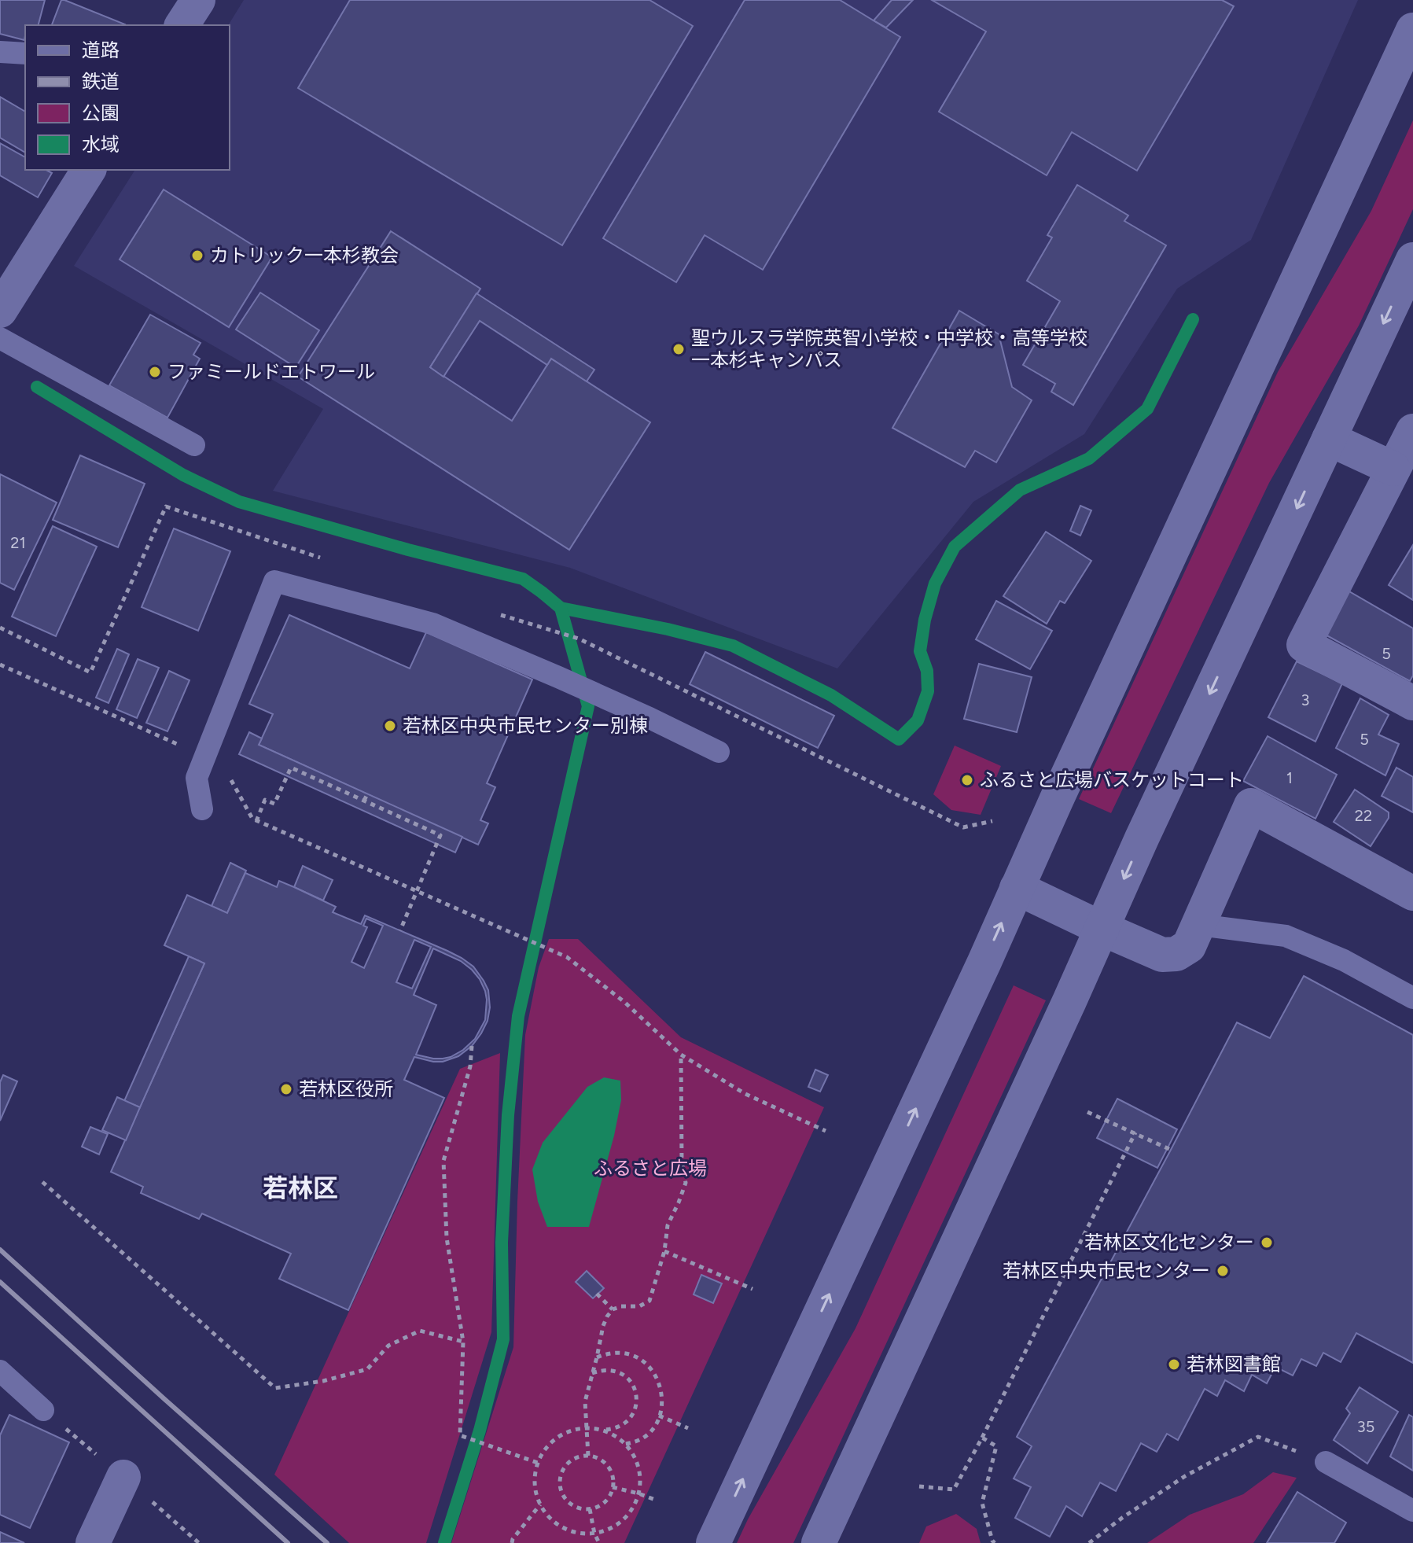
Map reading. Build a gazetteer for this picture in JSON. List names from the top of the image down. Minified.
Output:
{"districts":["若林区"],"parks":["ふるさと広場"],"places":["カトリック一本杉教会","聖ウルスラ学院英智小学校・中学校・高等学校 一本杉キャンパス","ファミールドエトワール","若林区中央市民センター別棟","ふるさと広場バスケットコート","若林区役所","若林区文化センター","若林区中央市民センター","若林図書館"],"house_numbers":["21","5","3","5","1","22","35"],"legend":["道路","鉄道","公園","水域"]}
